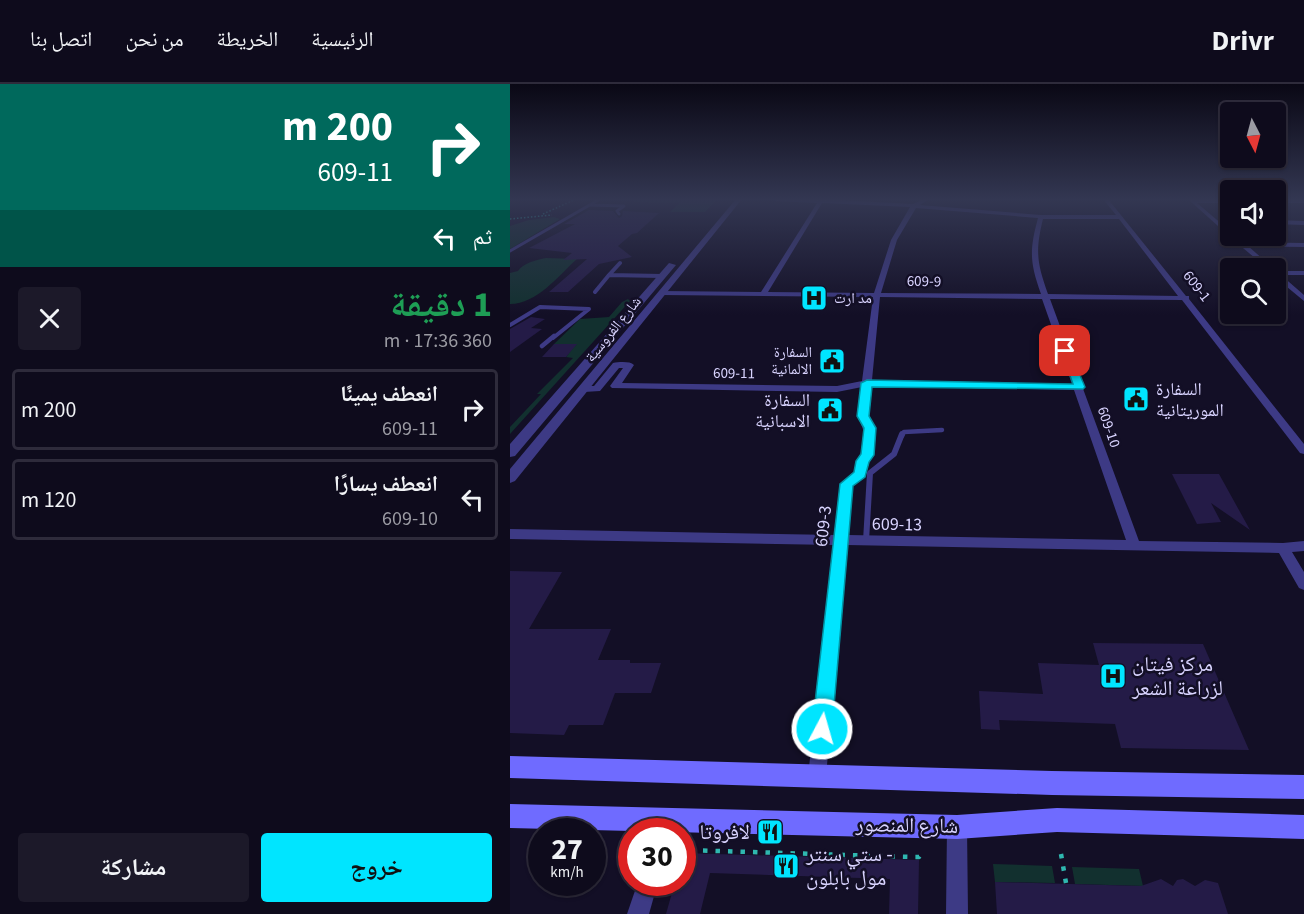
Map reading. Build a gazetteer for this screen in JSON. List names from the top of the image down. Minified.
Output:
{"streets":{"main road":["شارع المنصور"],"street":["609-9","609-1","شارع الفروسية","609-11","609-10","609-13","609-3"]},"crossings":[["609-9","609-1"],["609-9","شارع الفروسية"],["609-9","609-10"],["609-9","609-3"],["شارع الفروسية","609-11"],["609-11","609-10"],["609-11","609-3"],["609-10","609-13"],["609-13","609-3"]],"places":{"hospital":["مد ارت","مركز فيتان لزراعة الشعر"],"public building":["السفارة الالمانية","السفارة الموريتانية","السفارة الاسبانية"],"restaurant":["لافروتا","ستي سنتر - مول بابلون"]},"north":"bottom","page":{"header":"Drivr","nav":["الرئيسية","الخريطة","من نحن","اتصل بنا"],"turn":["200 m","609-11"],"then":"ثم","heading":["1 دقيقة","360 m · 17:36"],"list":[{"name":"انعطف يمينًا","note":"609-11","value":"200 m"},{"name":"انعطف يسارًا","note":"609-10","value":"120 m"}],"speed":"27 km/h","limit":"30","buttons":["خروج","مشاركة"]}}
